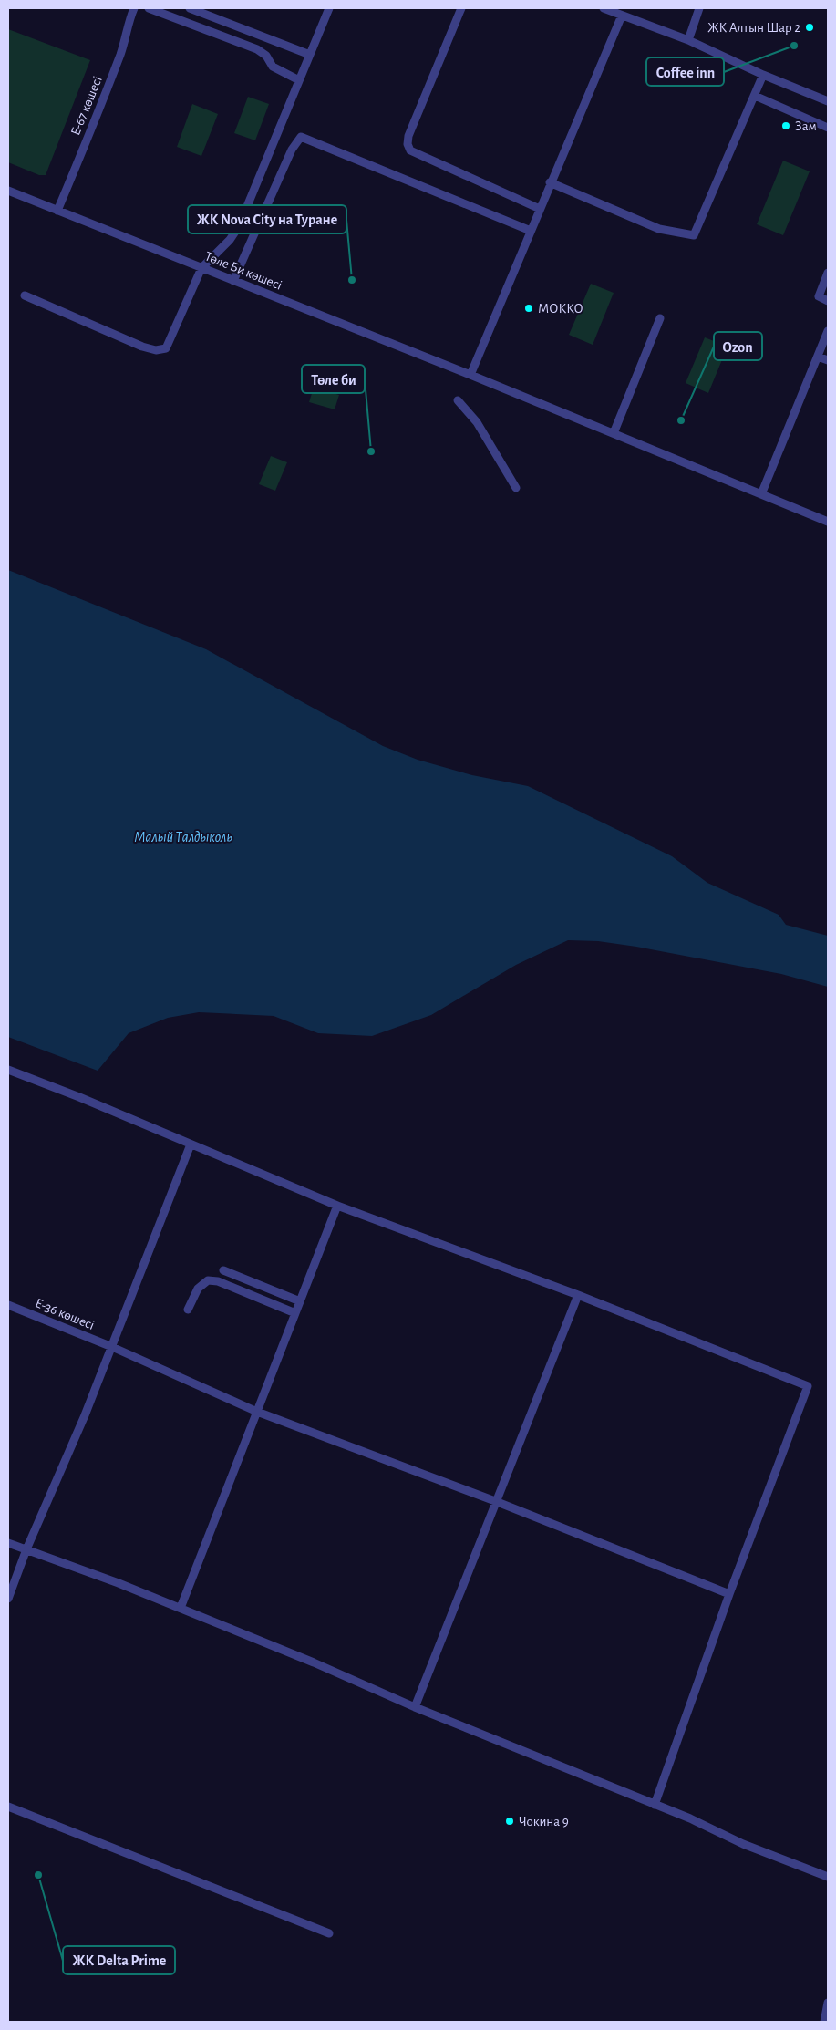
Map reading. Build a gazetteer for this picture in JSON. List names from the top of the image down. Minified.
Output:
{"streets":{"street":["Е-67 көшесі","Төле Би көшесі","Е-36 көшесі"]},"crossings":[["Е-67 көшесі","Төле Би көшесі"]],"water":["Малый Талдыколь"],"places":["ЖК Алтын Шар 2","Coffee inn","Зам","ЖК Nova City на Туране","МОККО","Ozon","Төле би","Чокина 9","ЖК Delta Prime"]}
